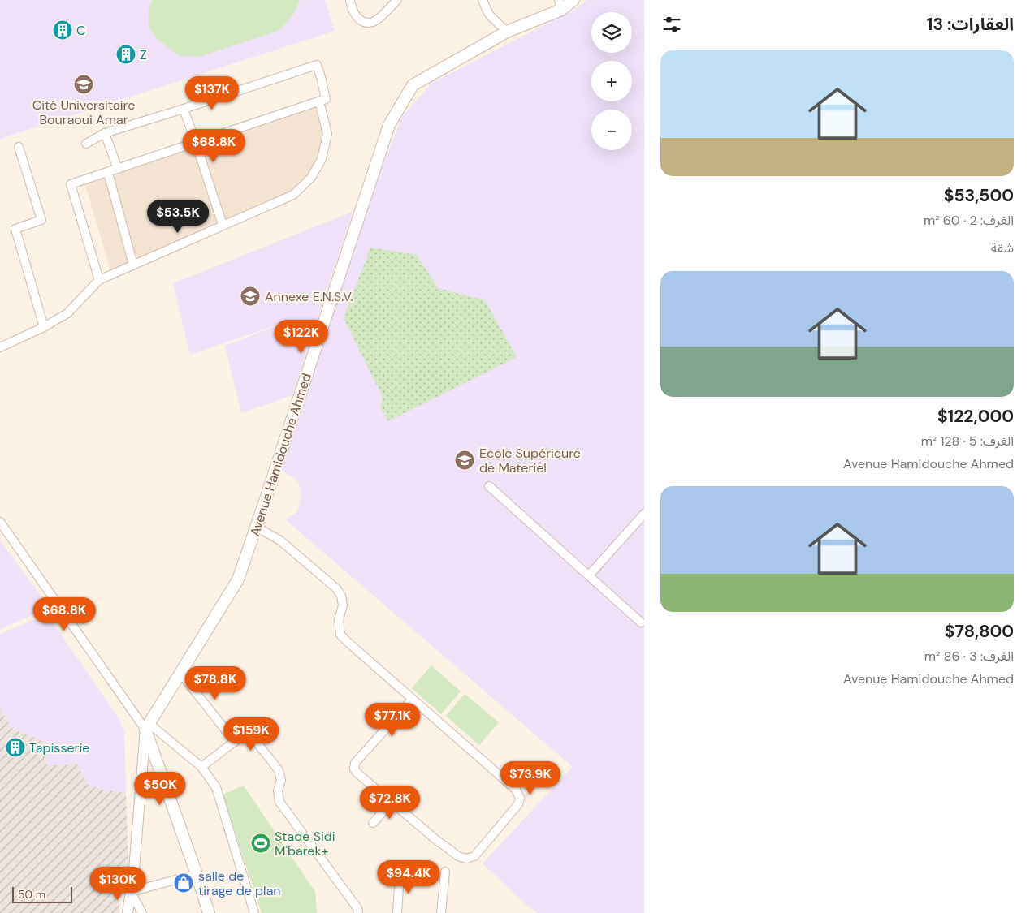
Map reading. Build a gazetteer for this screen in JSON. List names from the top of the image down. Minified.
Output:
{"streets":{"main road":["Avenue Hamidouche Ahmed"]},"places":{"building":["C","Z","Tapisserie"],"school or university":["Cité Universitaire Bouraoui Amar","Annexe E.N.S.V.","Ecole Supérieure de Materiel"],"sports":["Stade Sidi M'barek+"],"shop":["salle de tirage de plan"]},"scale_bar":"50 m","page":{"heading":"العقارات: 13","map_buttons":["+","−"],"list":[{"name":"$53,500","note":"الغرف: 2 · 60 m² · شقة"},{"name":"$122,000","note":"الغرف: 5 · 128 m² · Avenue Hamidouche Ahmed"},{"name":"$78,800","note":"الغرف: 3 · 86 m² · Avenue Hamidouche Ahmed"}],"price":["$137K","$68.8K","$53.5K","$122K","$68.8K","$78.8K","$77.1K","$159K","$73.9K","$50K","$72.8K","$94.4K","$130K"],"scale":"50 m"}}
